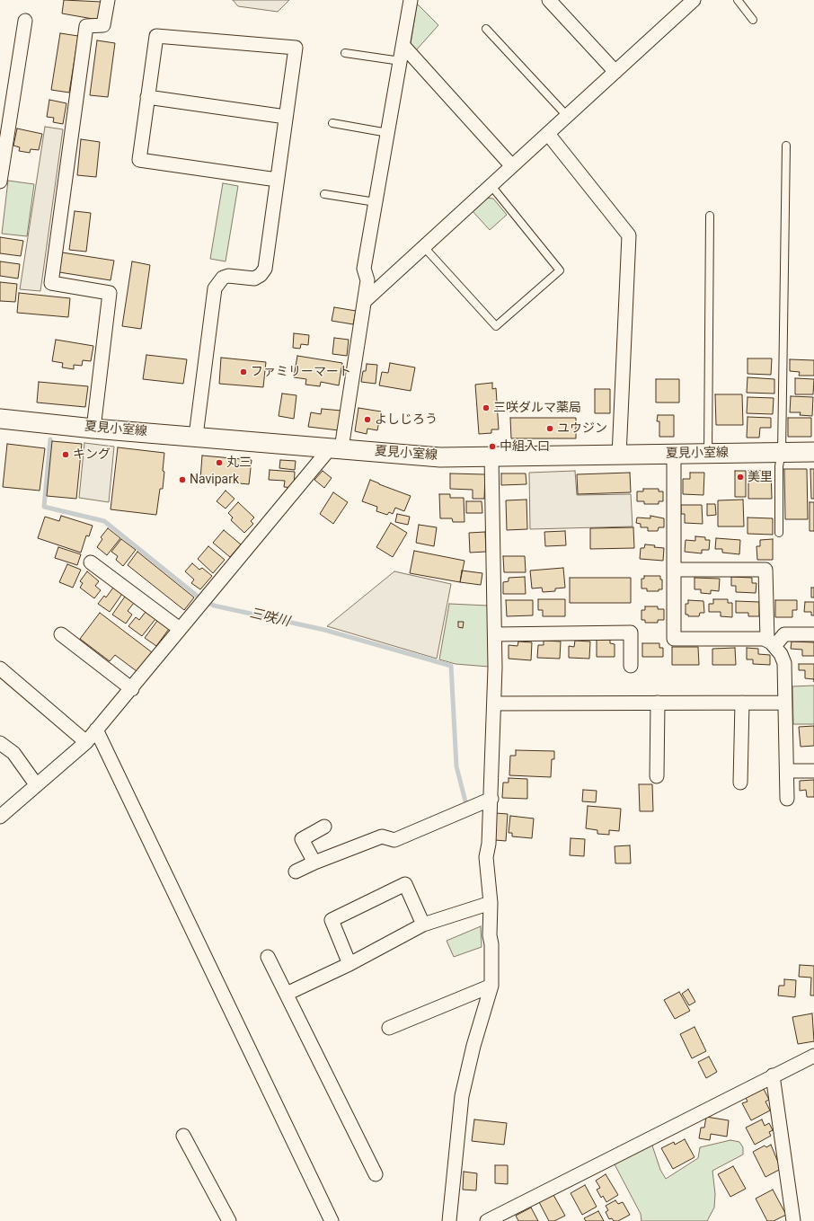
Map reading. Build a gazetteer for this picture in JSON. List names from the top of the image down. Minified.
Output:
{"streets":{"main road":["夏見小室線"]},"water":["三咲川"],"places":["ファミリーマート","三咲ダルマ薬局","よしじろう","ユウジン","中組入口","キング","丸三","美里","Navipark"]}
